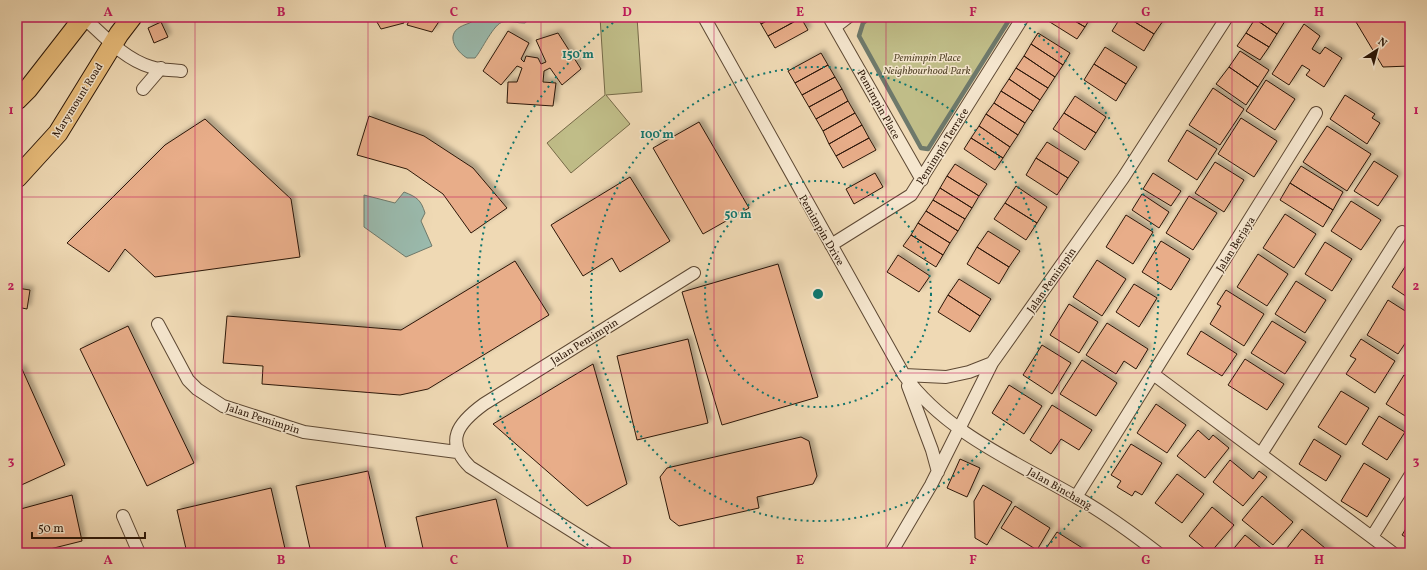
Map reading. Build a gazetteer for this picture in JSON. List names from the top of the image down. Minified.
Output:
{"streets":{"main road":["Marymount Road"],"street":["Pemimpin Place","Pemimpin Terrace","Pemimpin Drive","Jalan Berjaya","Jalan Pemimpin","Jalan Binchang"]},"crossings":[["Pemimpin Place","Pemimpin Terrace"],["Pemimpin Terrace","Pemimpin Drive"],["Pemimpin Drive","Jalan Pemimpin"],["Pemimpin Drive","Jalan Binchang"],["Jalan Berjaya","Jalan Binchang"],["Jalan Pemimpin","Jalan Binchang"]],"parks":["Pemimpin Place Neighbourhood Park"],"scale_bar":"50 m","north":"top right","grid":{"columns":["A","B","C","D","E","F","G","H"],"rows":["1","2","3"]},"rings":["150 m","100 m","50 m"]}
